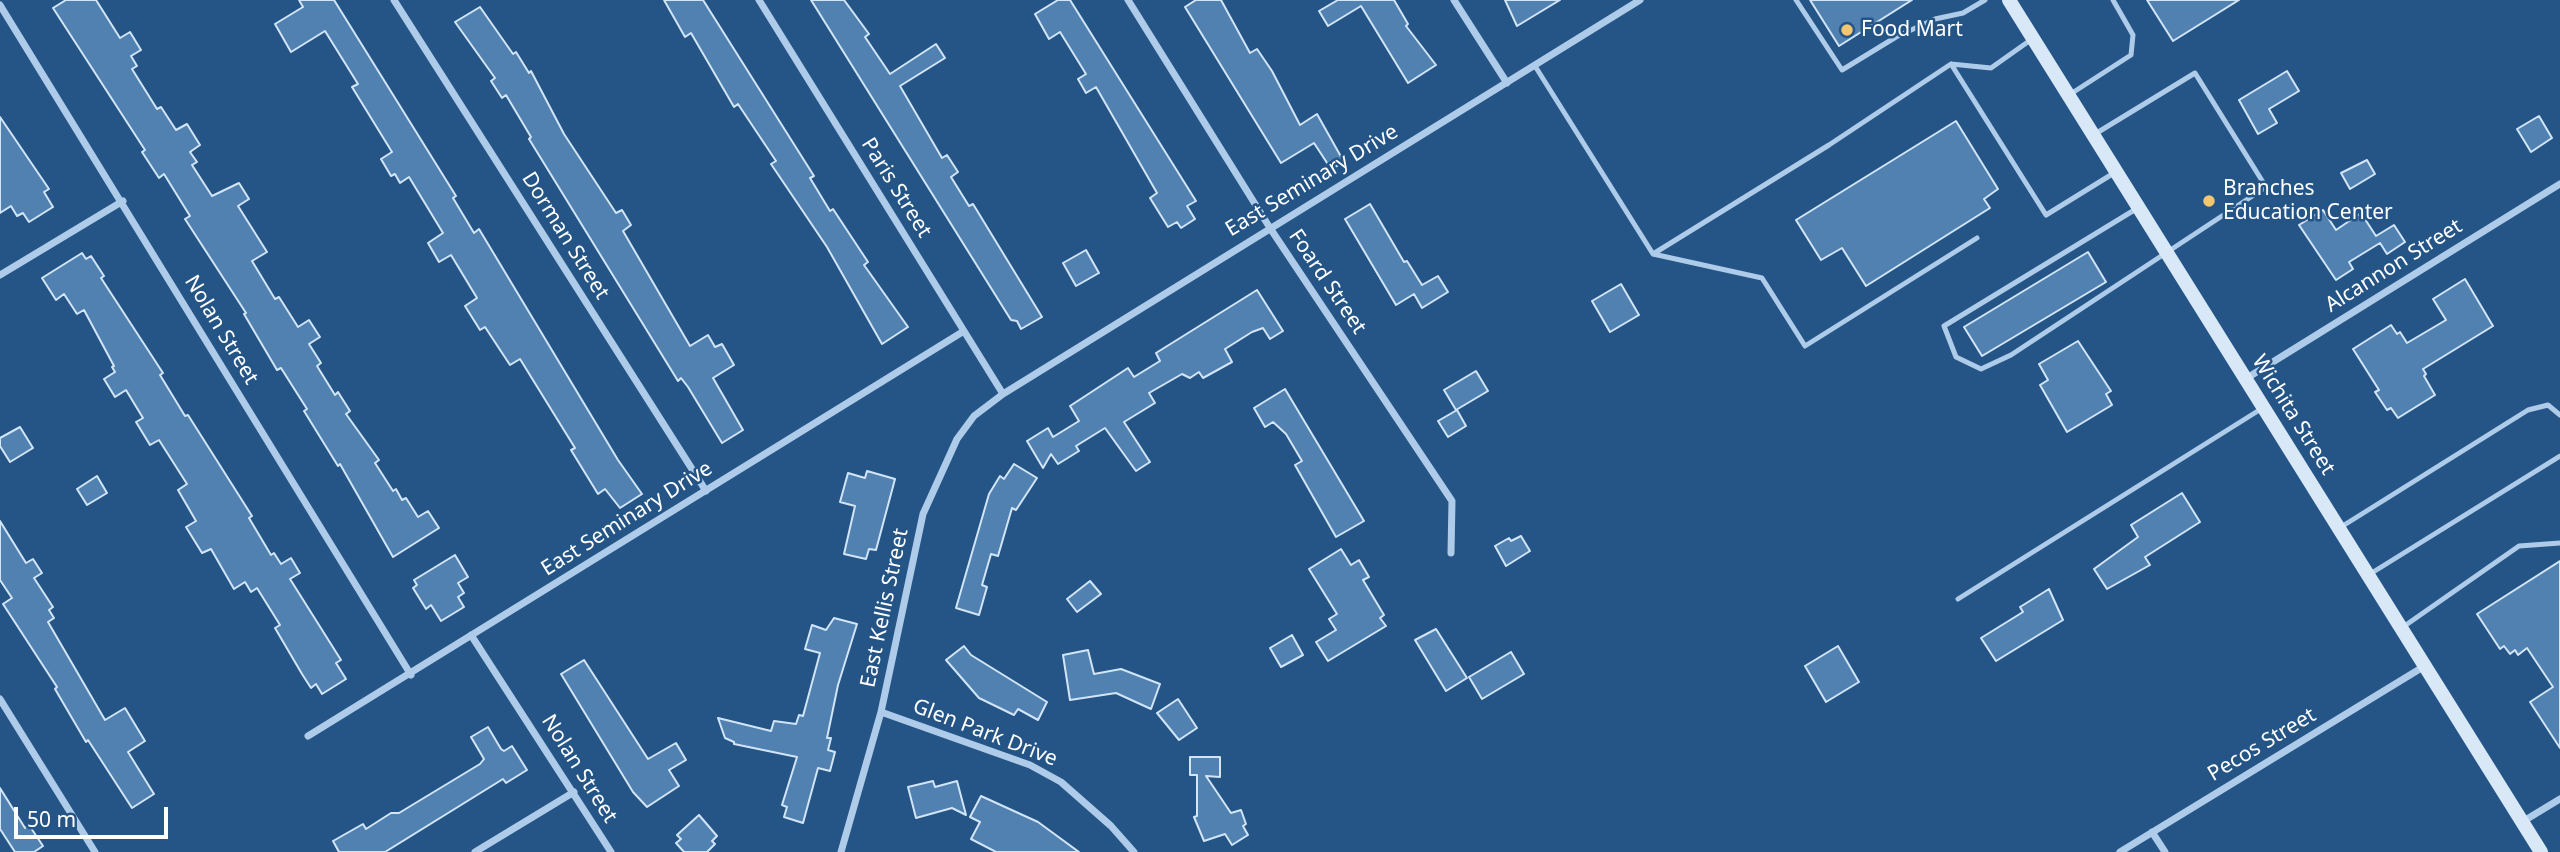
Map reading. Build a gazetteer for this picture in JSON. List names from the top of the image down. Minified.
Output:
{"streets":{"main road":["Wichita Street"],"street":["East Seminary Drive","Paris Street","Dorman Street","Alcannon Street","Foard Street","Nolan Street","East Kellis Street","Glen Park Drive","Pecos Street"]},"crossings":[["East Seminary Drive","Paris Street"],["East Seminary Drive","Dorman Street"],["East Seminary Drive","Foard Street"],["East Seminary Drive","Nolan Street"],["East Seminary Drive","East Kellis Street"],["Paris Street","East Kellis Street"],["Alcannon Street","Wichita Street"],["Wichita Street","Pecos Street"],["East Kellis Street","Glen Park Drive"]],"places":["Food Mart","Branches Education Center"],"scale_bar":"50 m"}
